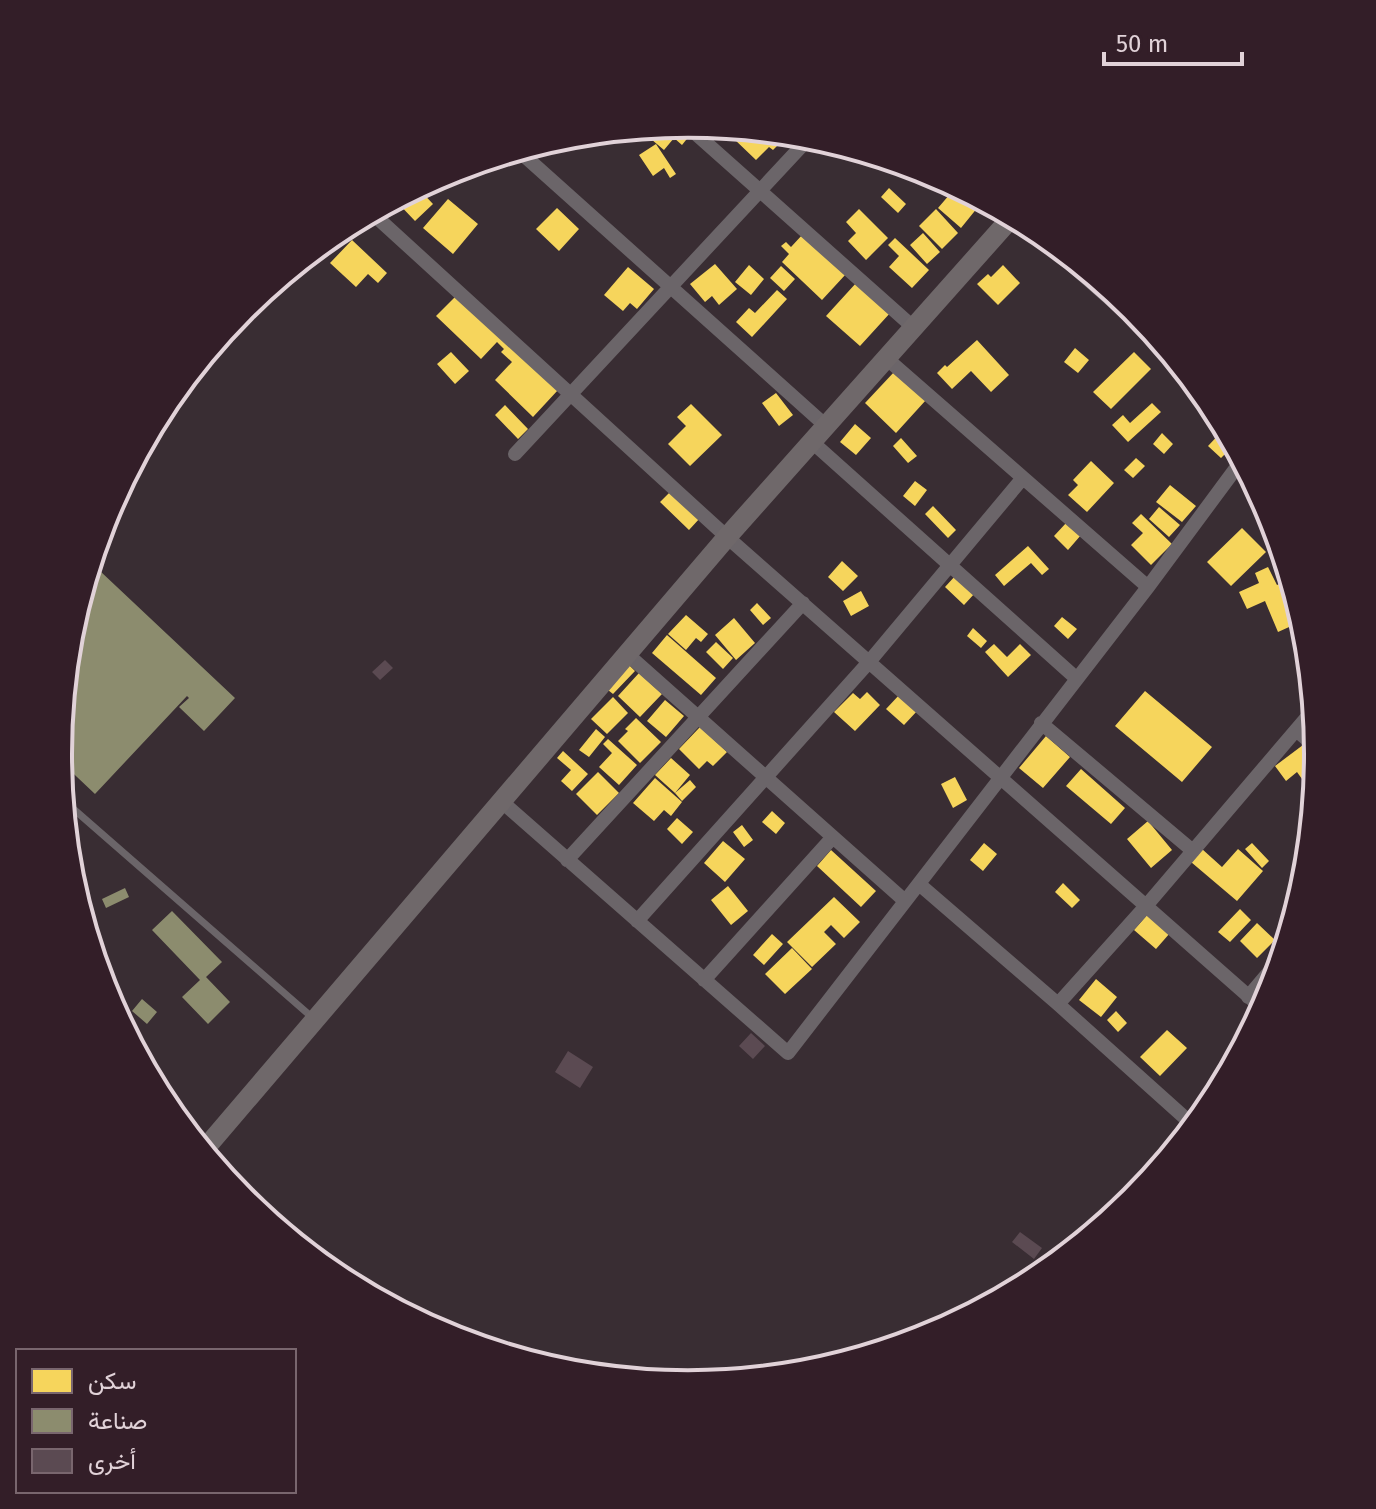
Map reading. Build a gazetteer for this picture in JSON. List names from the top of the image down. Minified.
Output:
{"legend":["سكن","صناعة","أخرى"],"scale_bar":"50 m"}
